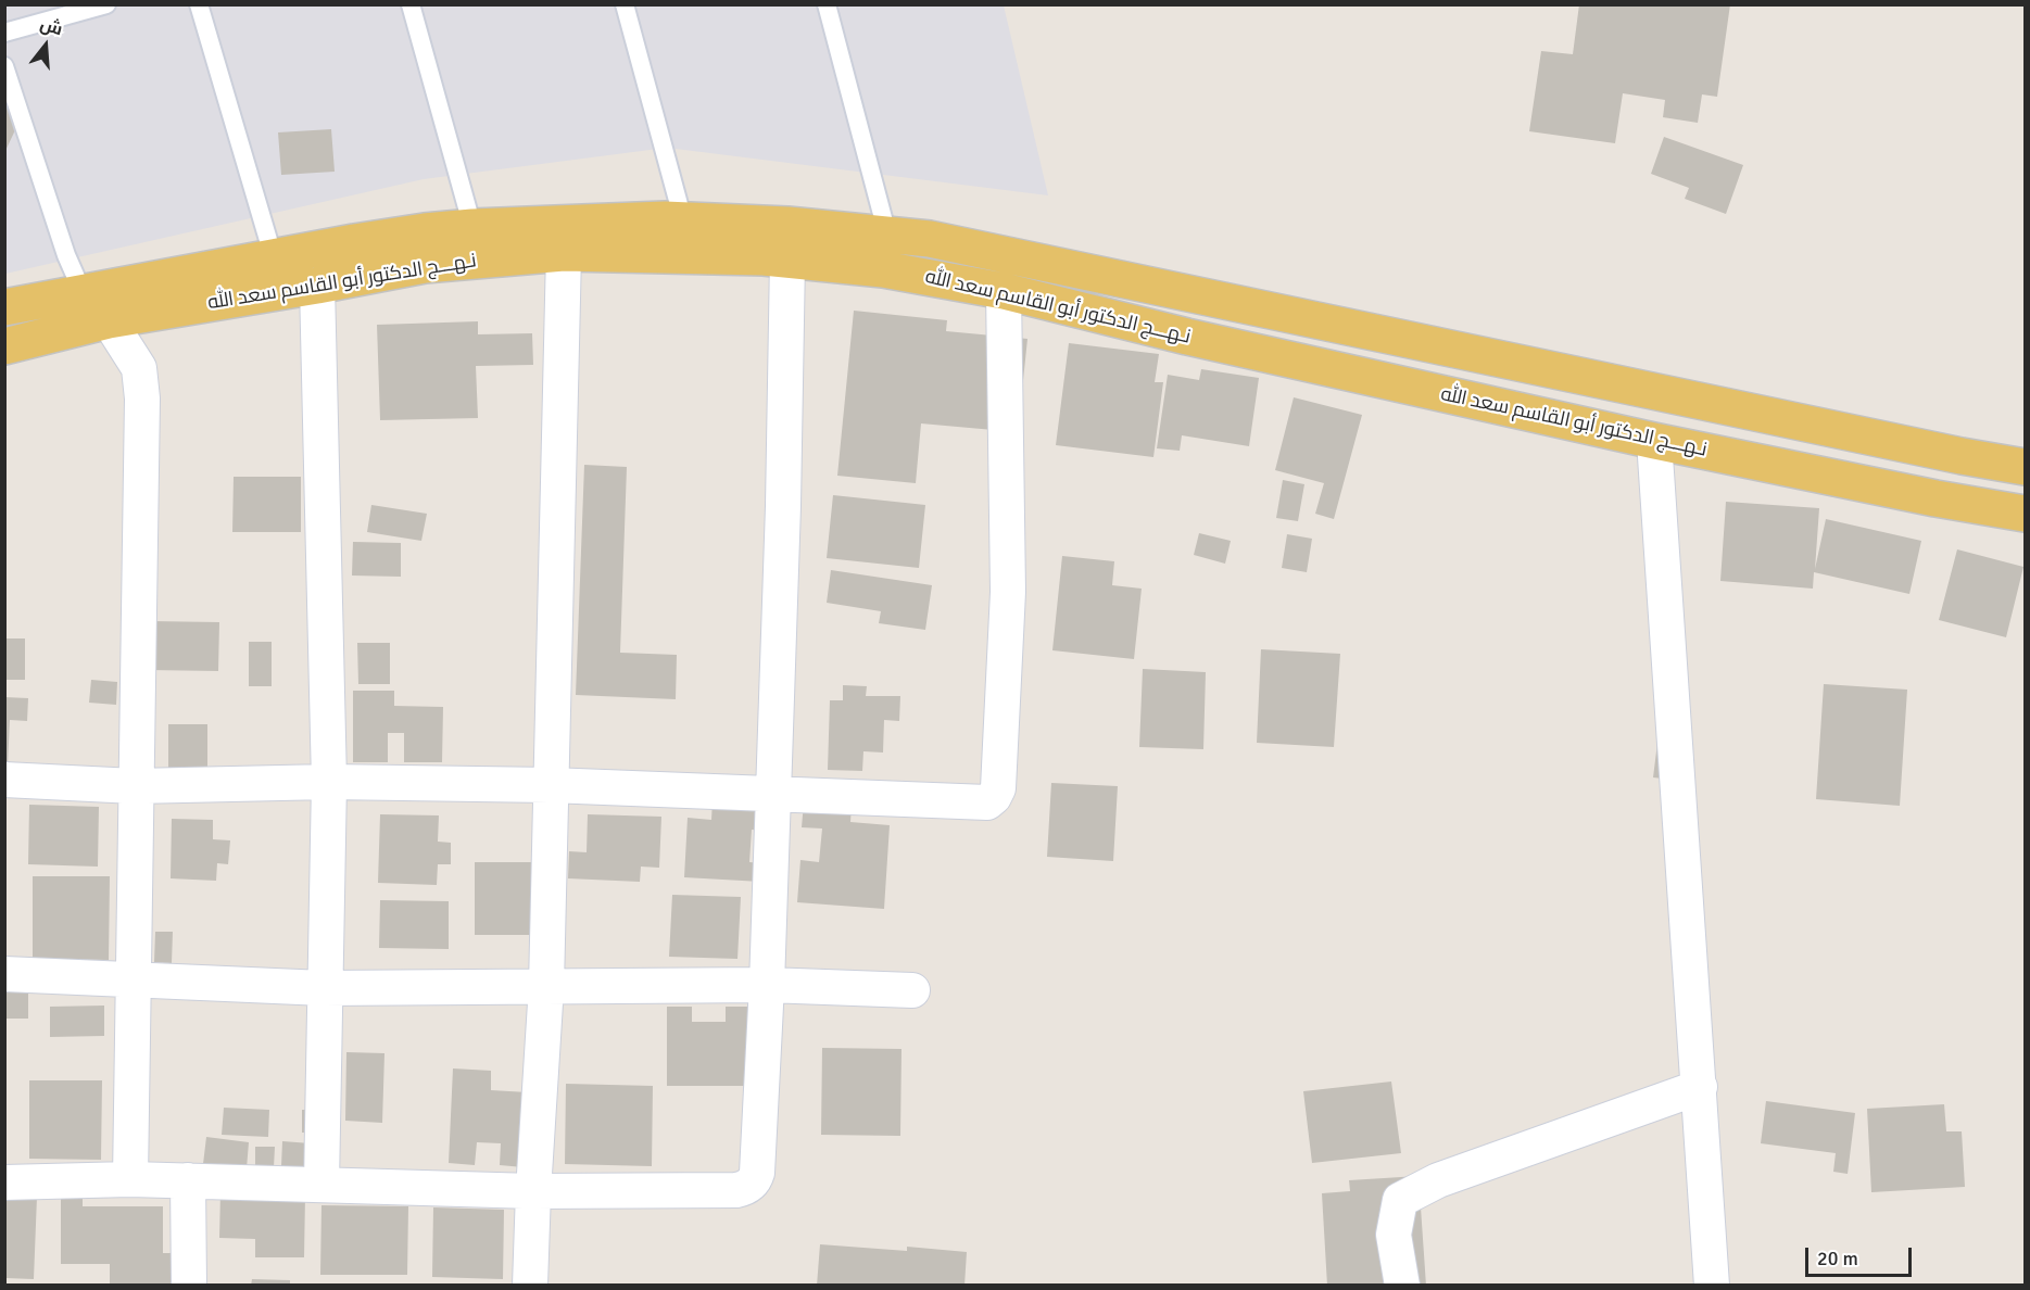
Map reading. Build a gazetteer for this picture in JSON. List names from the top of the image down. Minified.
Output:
{"streets":{"main road":["نـهـــج الدكتور أبو القاسم سعد الله"]},"scale_bar":"20 m","north":"top"}
